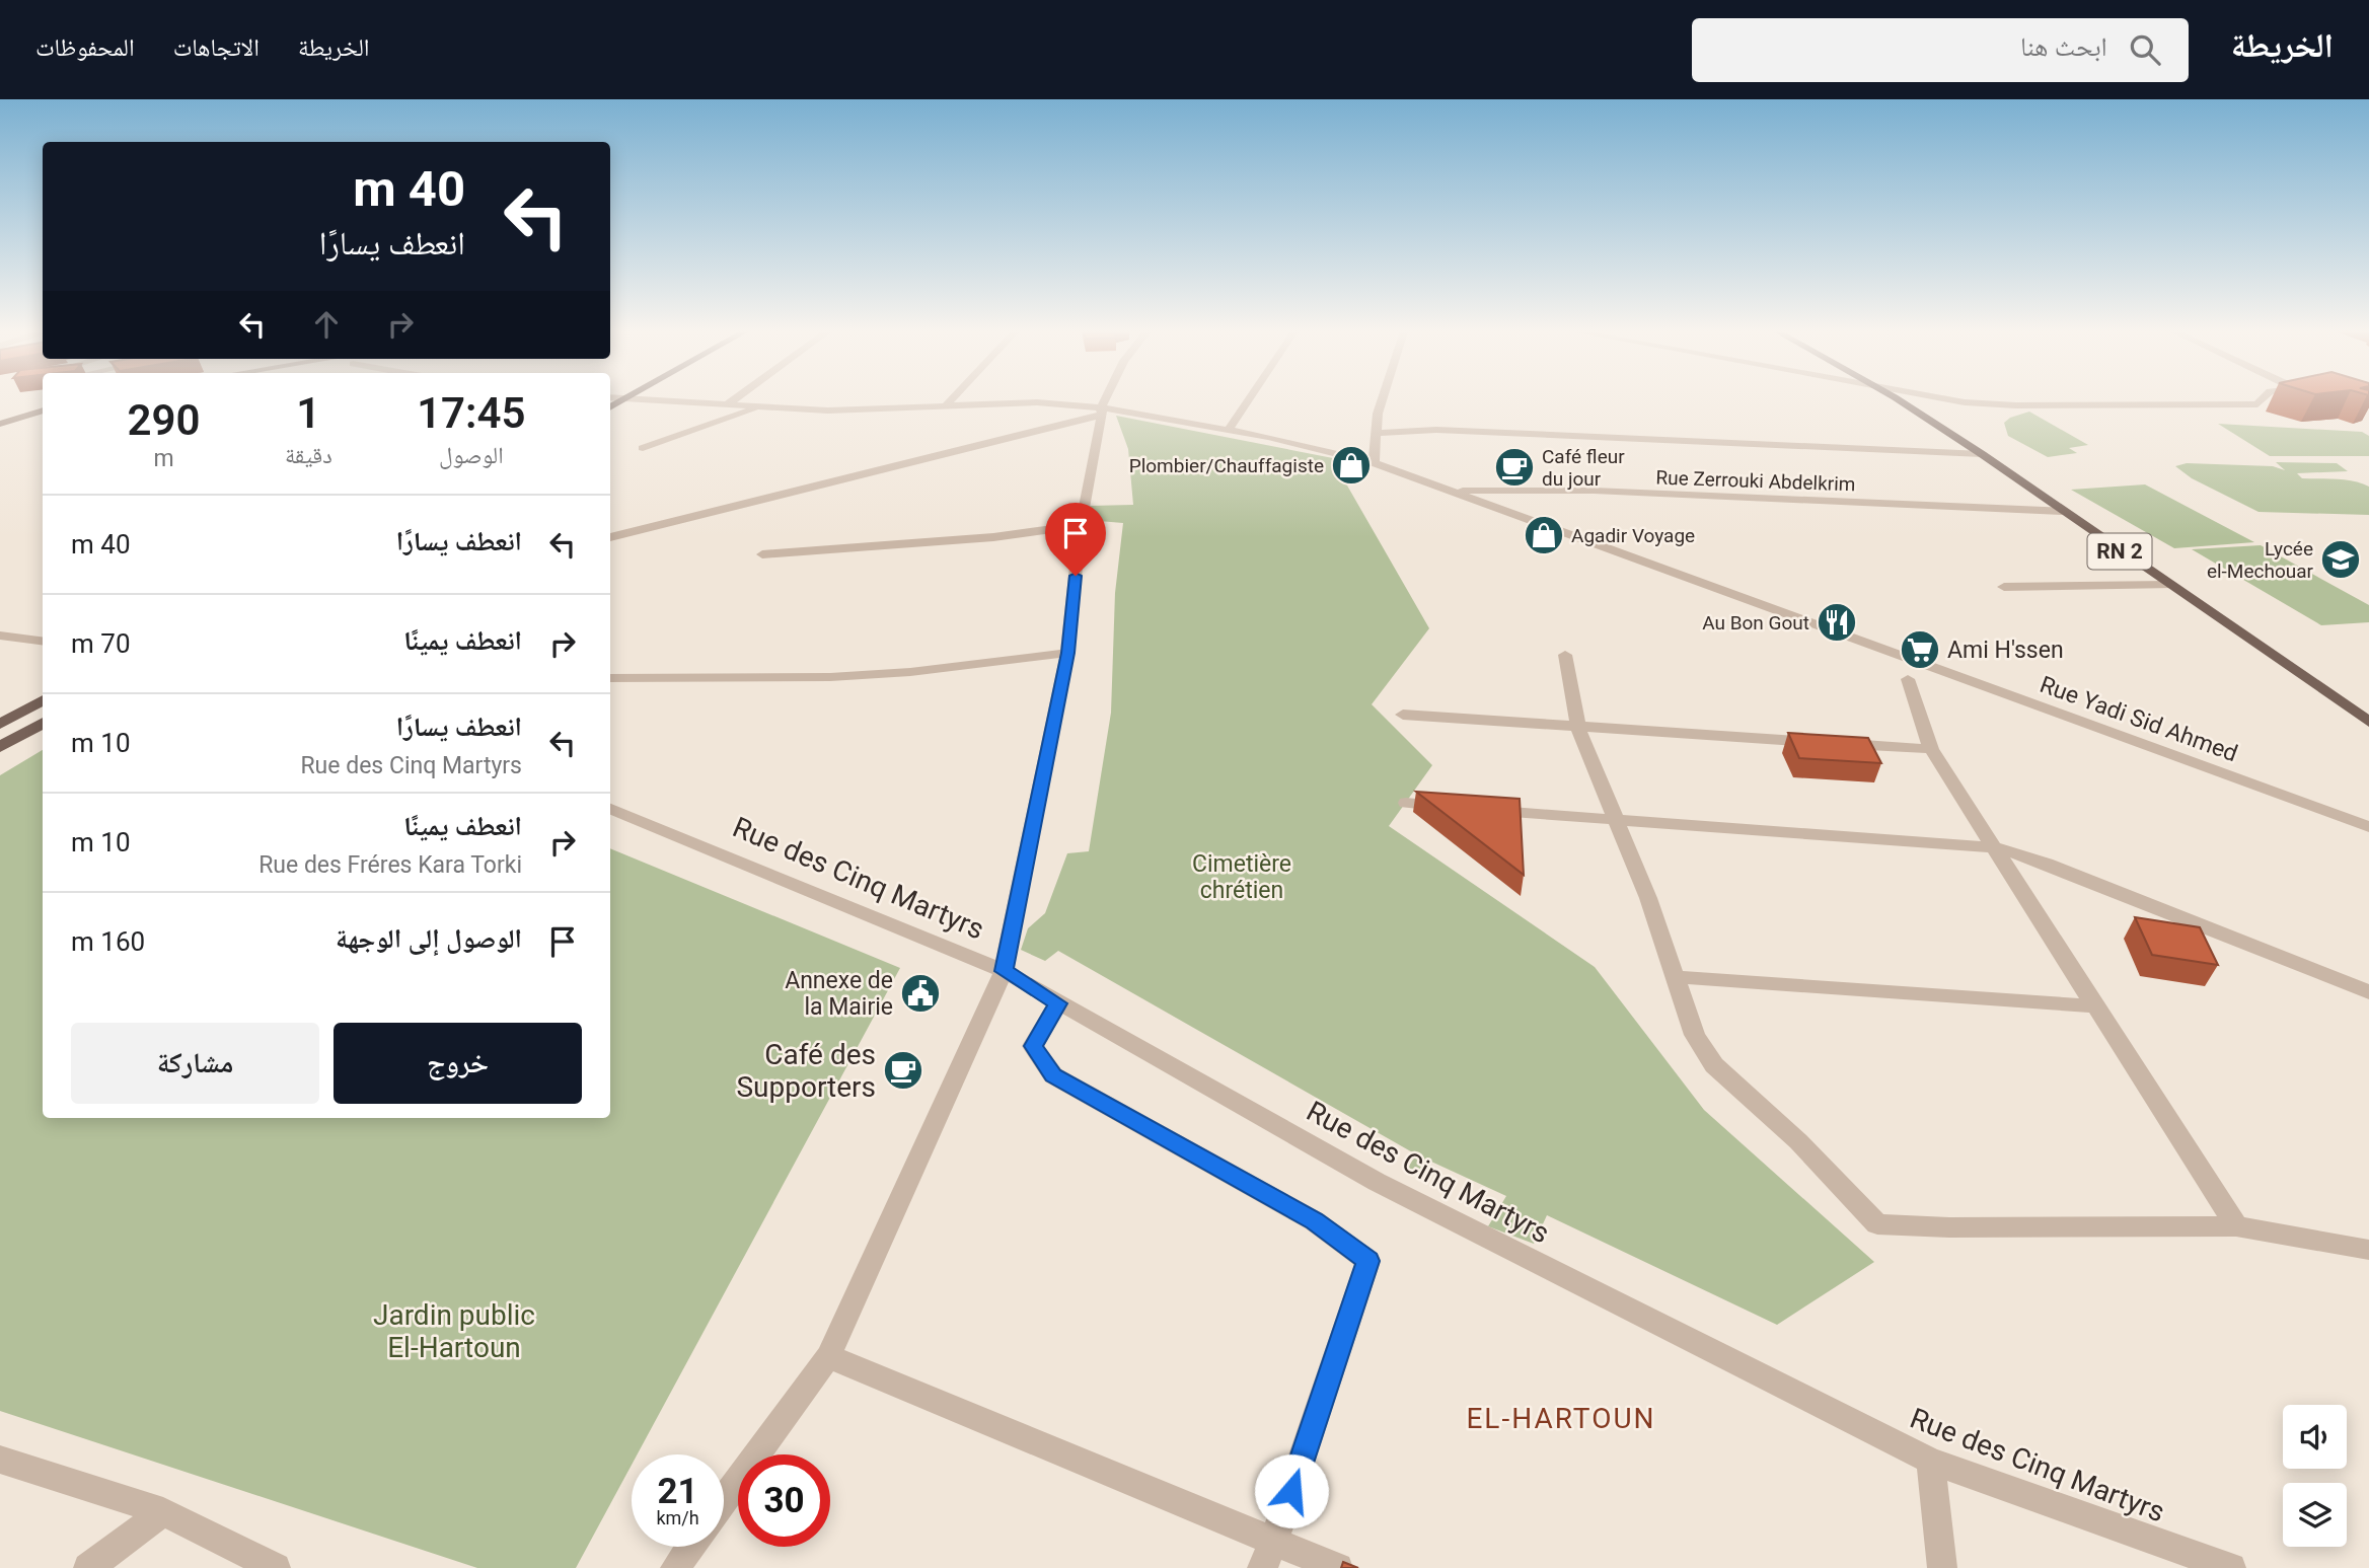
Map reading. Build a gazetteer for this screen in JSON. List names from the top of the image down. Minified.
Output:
{"streets":{"main road":["RN 2"],"street":["Rue Zerrouki Abdelkrim","Rue Yadi Sid Ahmed","Rue des Cinq Martyrs"]},"crossings":[["Rue Zerrouki Abdelkrim","RN 2"],["Rue Zerrouki Abdelkrim","Rue Yadi Sid Ahmed"]],"districts":["EL-HARTOUN"],"parks":["Cimetière chrétien","Jardin public El-Hartoun"],"places":{"shop":["Plombier/Chauffagiste","Agadir Voyage"],"cafe":["Café fleur du jour","Café des Supporters"],"school or university":["Lycée el-Mechouar"],"restaurant":["Au Bon Gout"],"supermarket":["Ami H'ssen"],"public building":["Annexe de la Mairie"]},"page":{"header":"الخريطة","search":"ابحث هنا","nav":["الخريطة","الاتجاهات","المحفوظات"],"turn":["40 m","انعطف يسارًا"],"eta":["17:45","الوصول","1","دقيقة","290","m"],"list":[{"name":"انعطف يسارًا","value":"40 m"},{"name":"انعطف يمينًا","value":"70 m"},{"name":"انعطف يسارًا","note":"Rue des Cinq Martyrs","value":"10 m"},{"name":"انعطف يمينًا","note":"Rue des Fréres Kara Torki","value":"10 m"},{"name":"الوصول إلى الوجهة","value":"160 m"}],"buttons":["خروج","مشاركة"],"speed":"21 km/h","limit":"30"}}
